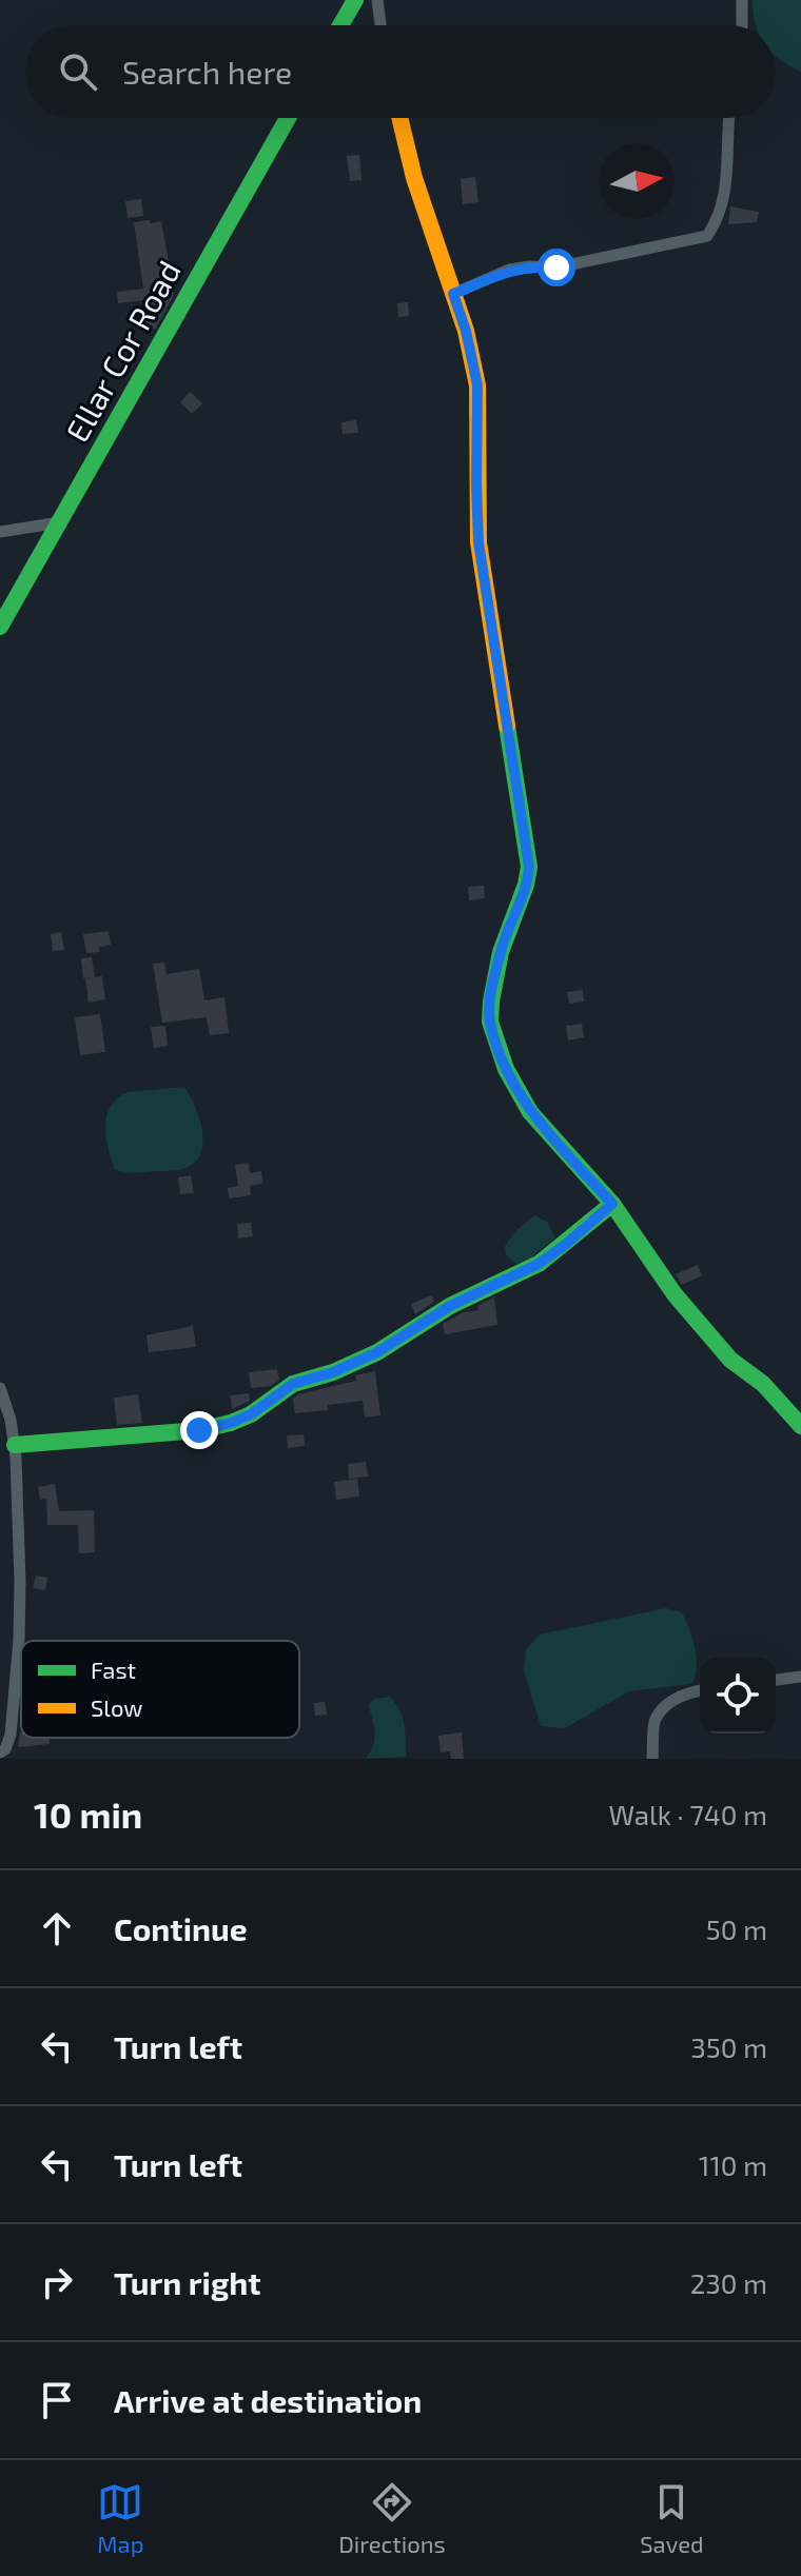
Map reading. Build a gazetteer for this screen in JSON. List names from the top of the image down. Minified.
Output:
{"streets":{"street":["Ellar Cor Road"]},"legend":["Fast","Slow"],"north":"right","page":{"search":"Search here","heading":["10 min","Walk · 740 m"],"list":[["Continue","50 m"],["Turn left","350 m"],["Turn left","110 m"],["Turn right","230 m"],"Arrive at destination"],"nav":["Map","Directions","Saved"]}}
